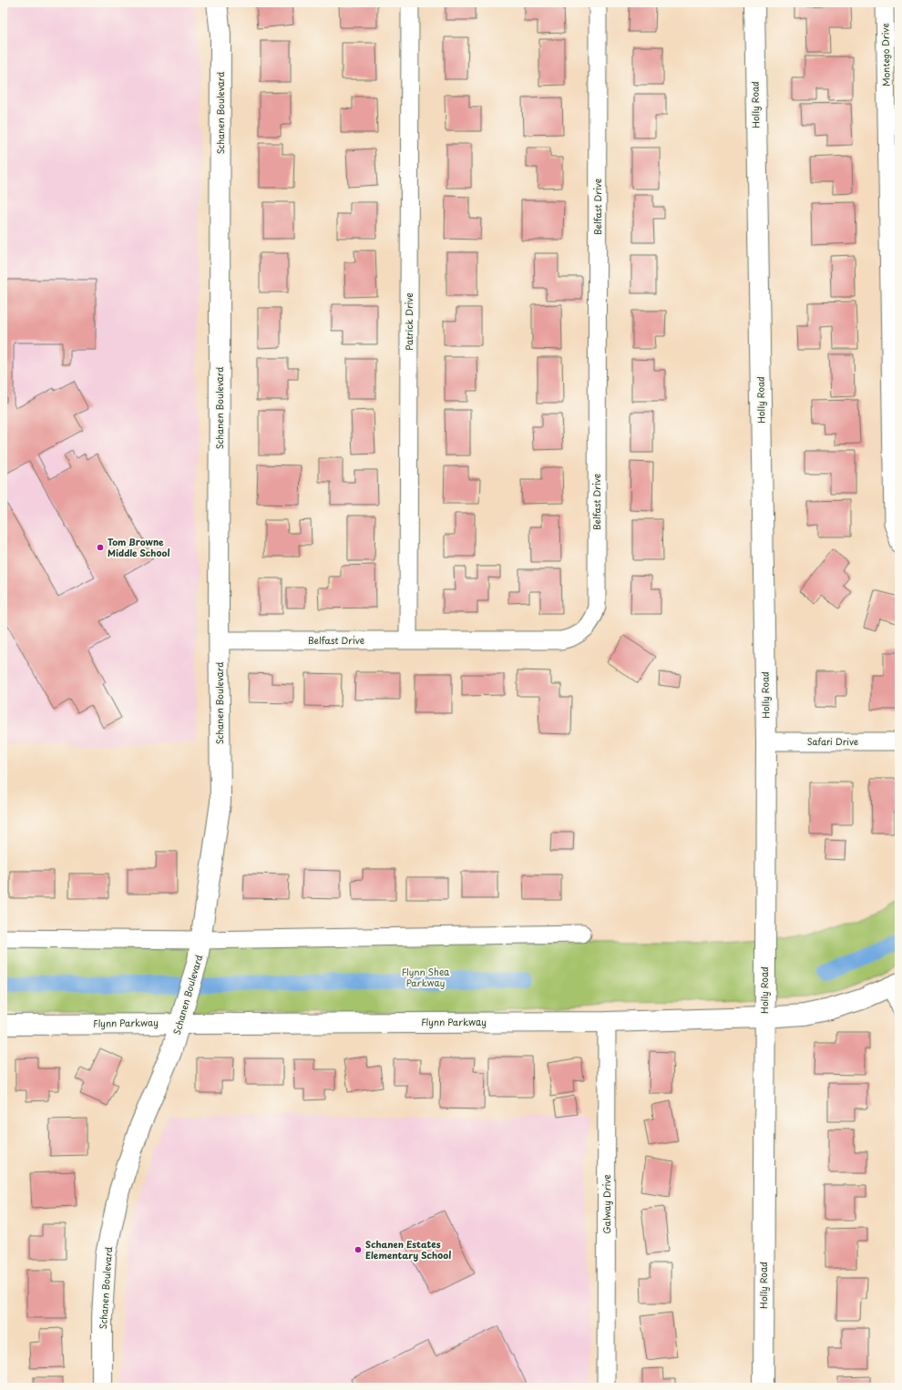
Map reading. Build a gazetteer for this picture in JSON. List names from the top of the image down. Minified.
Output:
{"streets":{"street":["Montego Drive","Holly Road","Schanen Boulevard","Belfast Drive","Patrick Drive","Safari Drive","Flynn Parkway","Galway Drive"]},"crossings":[["Holly Road","Safari Drive"],["Holly Road","Flynn Parkway"],["Schanen Boulevard","Belfast Drive"],["Schanen Boulevard","Flynn Parkway"],["Belfast Drive","Patrick Drive"],["Flynn Parkway","Galway Drive"]],"parks":["Flynn Shea Parkway"],"places":["Tom Browne Middle School","Schanen Estates Elementary School"]}
